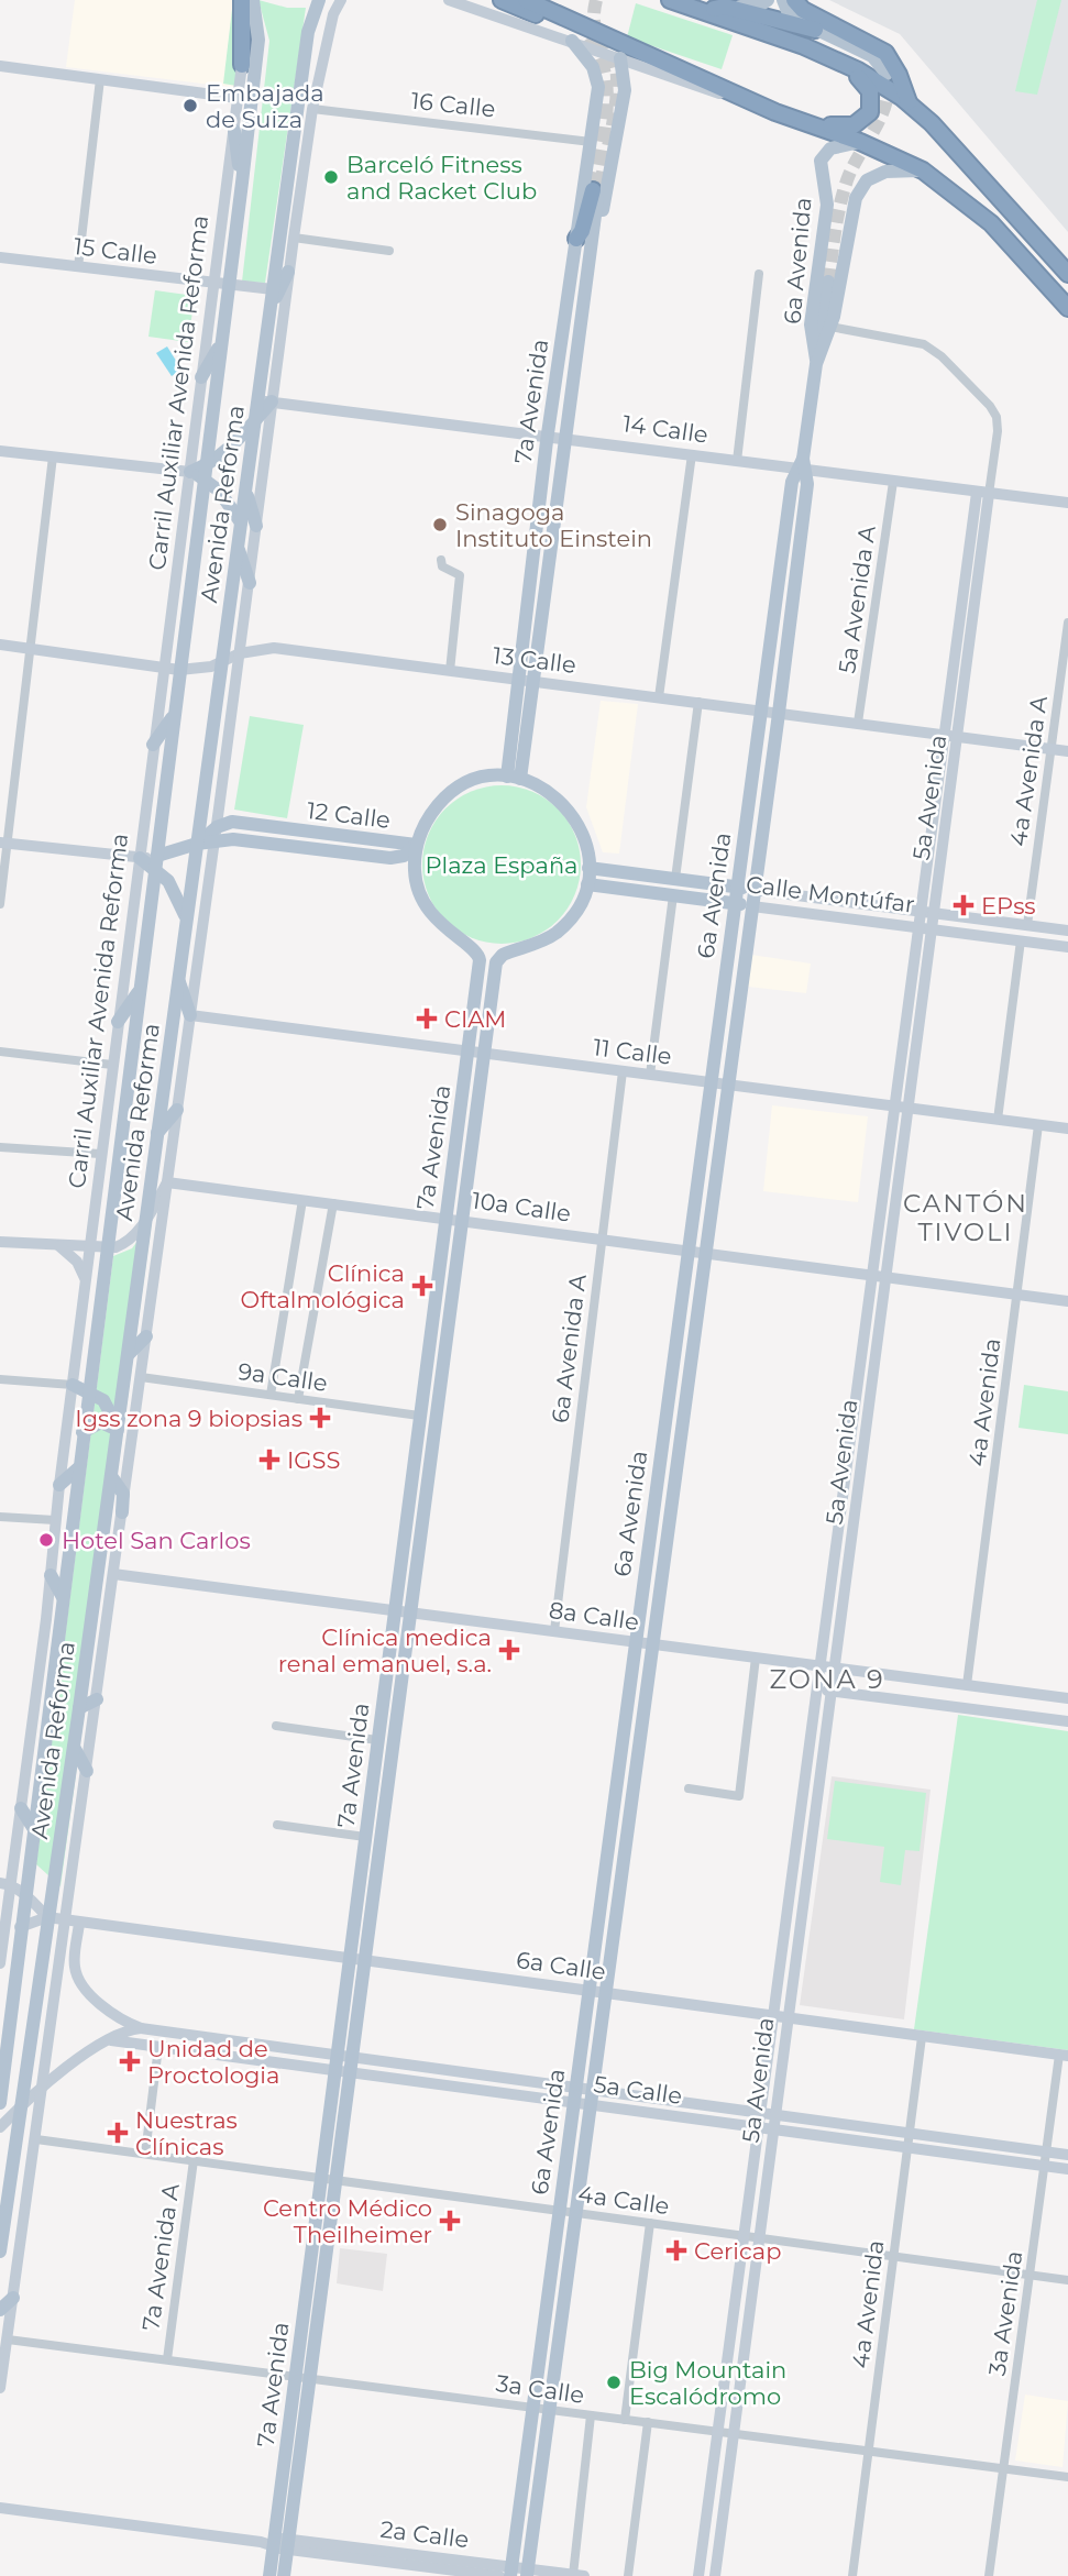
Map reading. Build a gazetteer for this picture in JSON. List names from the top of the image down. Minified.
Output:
{"streets":{"main road":["6a Avenida","7a Avenida","Avenida Reforma","12 Calle","Calle Montúfar"],"street":["16 Calle","15 Calle","Carril Auxiliar Avenida Reforma","14 Calle","5a Avenida A","13 Calle","4a Avenida A","5a Avenida","11 Calle","10a Calle","6a Avenida A","9a Calle","4a Avenida","8a Calle","6a Calle","5a Calle","4a Calle","7a Avenida A","3a Avenida","3a Calle","2a Calle"]},"crossings":[["16 Calle","7a Avenida"],["15 Calle","Carril Auxiliar Avenida Reforma"],["15 Calle","Avenida Reforma"],["6a Avenida","14 Calle"],["6a Avenida","13 Calle"],["6a Avenida","5a Avenida"],["6a Avenida","Calle Montúfar"],["6a Avenida","11 Calle"],["6a Avenida","10a Calle"],["6a Avenida","8a Calle"],["6a Avenida","6a Calle"],["6a Avenida","5a Calle"],["6a Avenida","4a Calle"],["6a Avenida","3a Calle"],["6a Avenida","2a Calle"],["Carril Auxiliar Avenida Reforma","Avenida Reforma"],["Carril Auxiliar Avenida Reforma","13 Calle"],["7a Avenida","14 Calle"],["7a Avenida","13 Calle"],["7a Avenida","12 Calle"],["7a Avenida","Calle Montúfar"],["7a Avenida","11 Calle"],["7a Avenida","10a Calle"],["7a Avenida","9a Calle"],["7a Avenida","8a Calle"],["7a Avenida","6a Calle"],["7a Avenida","5a Calle"],["7a Avenida","4a Calle"],["7a Avenida","3a Calle"],["7a Avenida","2a Calle"],["14 Calle","Avenida Reforma"],["14 Calle","5a Avenida A"],["14 Calle","5a Avenida"],["Avenida Reforma","13 Calle"],["Avenida Reforma","6a Calle"],["5a Avenida A","13 Calle"],["13 Calle","4a Avenida A"],["13 Calle","5a Avenida"],["4a Avenida A","Calle Montúfar"],["5a Avenida","Calle Montúfar"],["5a Avenida","11 Calle"],["5a Avenida","10a Calle"],["5a Avenida","8a Calle"],["5a Avenida","6a Calle"],["5a Avenida","5a Calle"],["5a Avenida","4a Calle"],["5a Avenida","3a Calle"],["11 Calle","6a Avenida A"],["11 Calle","4a Avenida"],["10a Calle","6a Avenida A"],["10a Calle","4a Avenida"],["6a Avenida A","8a Calle"],["4a Avenida","8a Calle"],["4a Avenida","6a Calle"],["4a Avenida","5a Calle"],["4a Avenida","4a Calle"],["4a Avenida","3a Calle"],["6a Calle","5a Calle"],["6a Calle","3a Avenida"],["5a Calle","7a Avenida A"],["5a Calle","3a Avenida"],["4a Calle","7a Avenida A"],["4a Calle","3a Avenida"],["7a Avenida A","3a Calle"],["3a Avenida","3a Calle"]],"districts":["CANTÓN TIVOLI","ZONA 9"],"parks":["Plaza España"],"places":{"other":["Embajada de Suiza","Barceló Fitness and Racket Club","Sinagoga Instituto Einstein","Hotel San Carlos","Big Mountain Escalódromo"],"health":["EPss","CIAM","Clínica Oftalmológica","Igss zona 9 biopsias","IGSS","Clínica medica renal emanuel, s.a.","Unidad de Proctologia","Nuestras Clínicas","Centro Médico Theilheimer","Cericap"]}}
